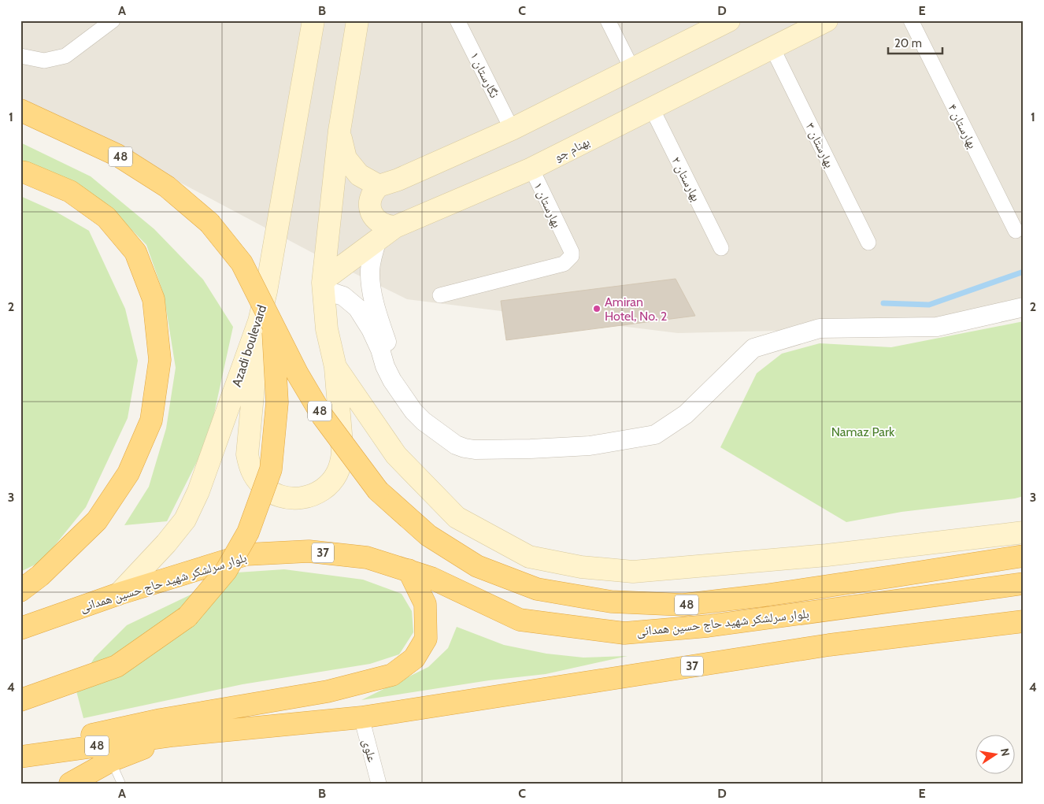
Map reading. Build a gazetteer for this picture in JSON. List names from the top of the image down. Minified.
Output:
{"streets":{"highway":["48","37","بلوار سرلشکر شهید حاج حسین همدانی"],"main road":["بهنام جو","Azadi boulevard"],"street":["نگارستان ۱","بهارستان ۴","بهارستان ۳","بهارستان ۲","بهارستان ۱","علوی"]},"crossings":[["بهارستان ۳","بهنام جو"],["بهنام جو","بهارستان ۲"],["بهنام جو","بهارستان ۱"],["48","Azadi boulevard"],["48","37"],["Azadi boulevard","بلوار سرلشکر شهید حاج حسین همدانی"],["37","علوی"]],"parks":["Namaz Park"],"places":["Amiran Hotel, No. 2"],"scale_bar":"20 m","north":"right","grid":{"columns":["A","B","C","D","E"],"rows":["1","2","3","4"]}}
